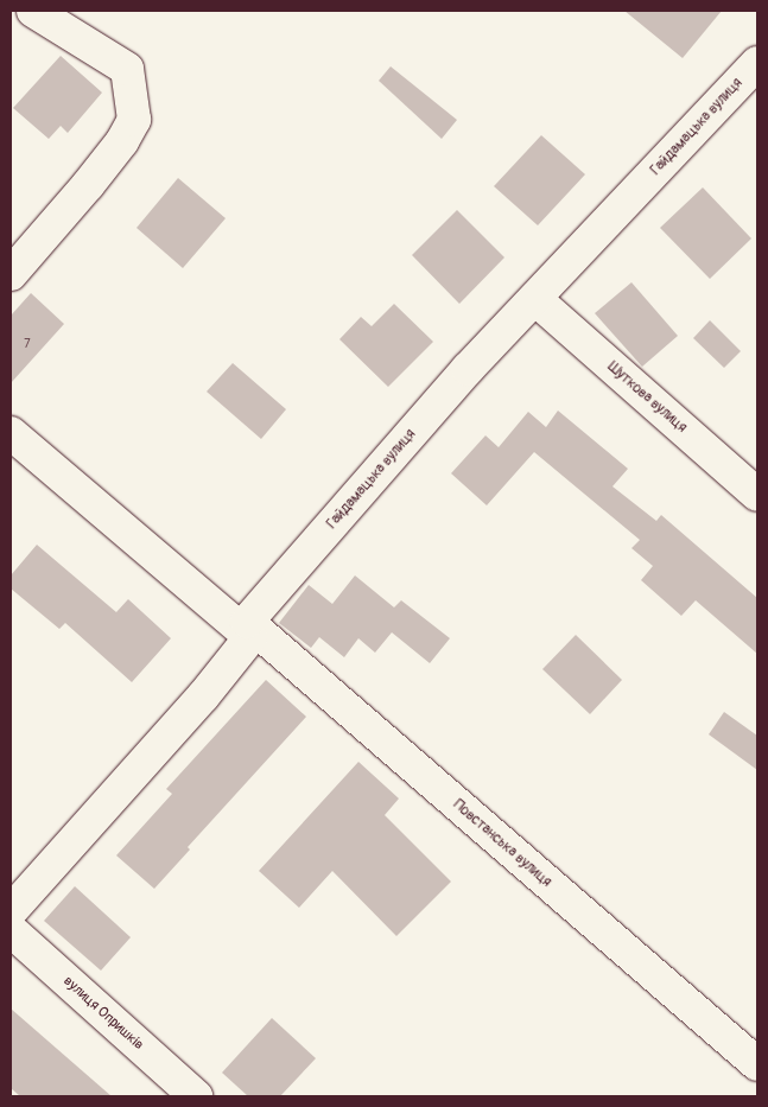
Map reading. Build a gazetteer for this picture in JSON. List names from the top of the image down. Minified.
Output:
{"streets":{"street":["Гайдамацька вулиця","Шуткова вулиця","Повстанська вулиця","вулиця Опришків"]},"crossings":[["Гайдамацька вулиця","Шуткова вулиця"],["Гайдамацька вулиця","Повстанська вулиця"]],"house_numbers":["7"]}
